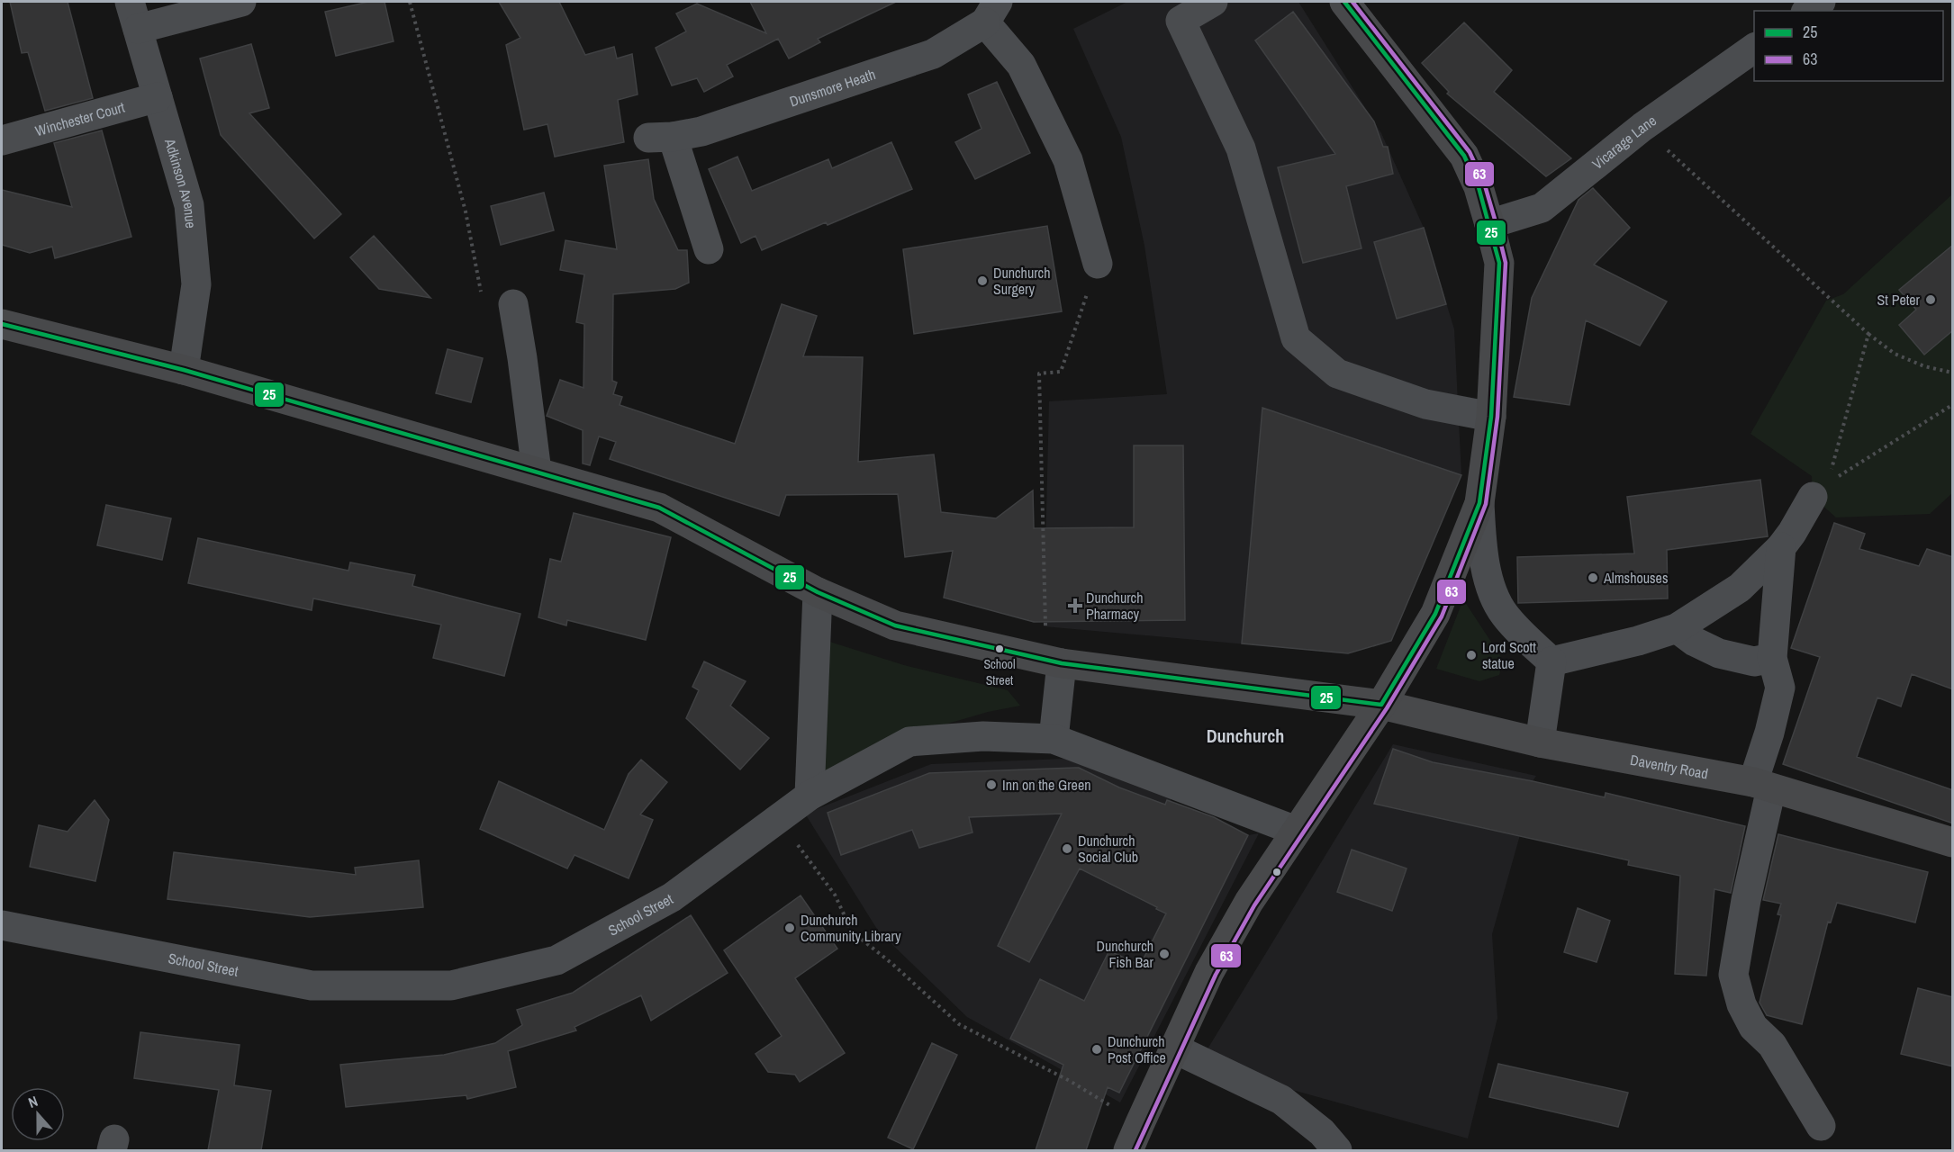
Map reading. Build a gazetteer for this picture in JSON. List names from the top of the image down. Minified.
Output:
{"streets":{"main road":["Daventry Road"],"street":["Dunsmore Heath","Winchester Court","Vicarage Lane","Adkinson Avenue","School Street"]},"crossings":[["Winchester Court","Adkinson Avenue"],["Adkinson Avenue","Daventry Road"]],"districts":["Dunchurch"],"places":{"other":["Dunchurch Surgery","St Peter","Almshouses","School Street","Lord Scott statue","Inn on the Green","Dunchurch Social Club","Dunchurch Community Library","Dunchurch Fish Bar","Dunchurch Post Office"],"health":["Dunchurch Pharmacy"]},"lines":["transit line 25","transit line 63"],"legend":["25","63"],"north":"top"}
